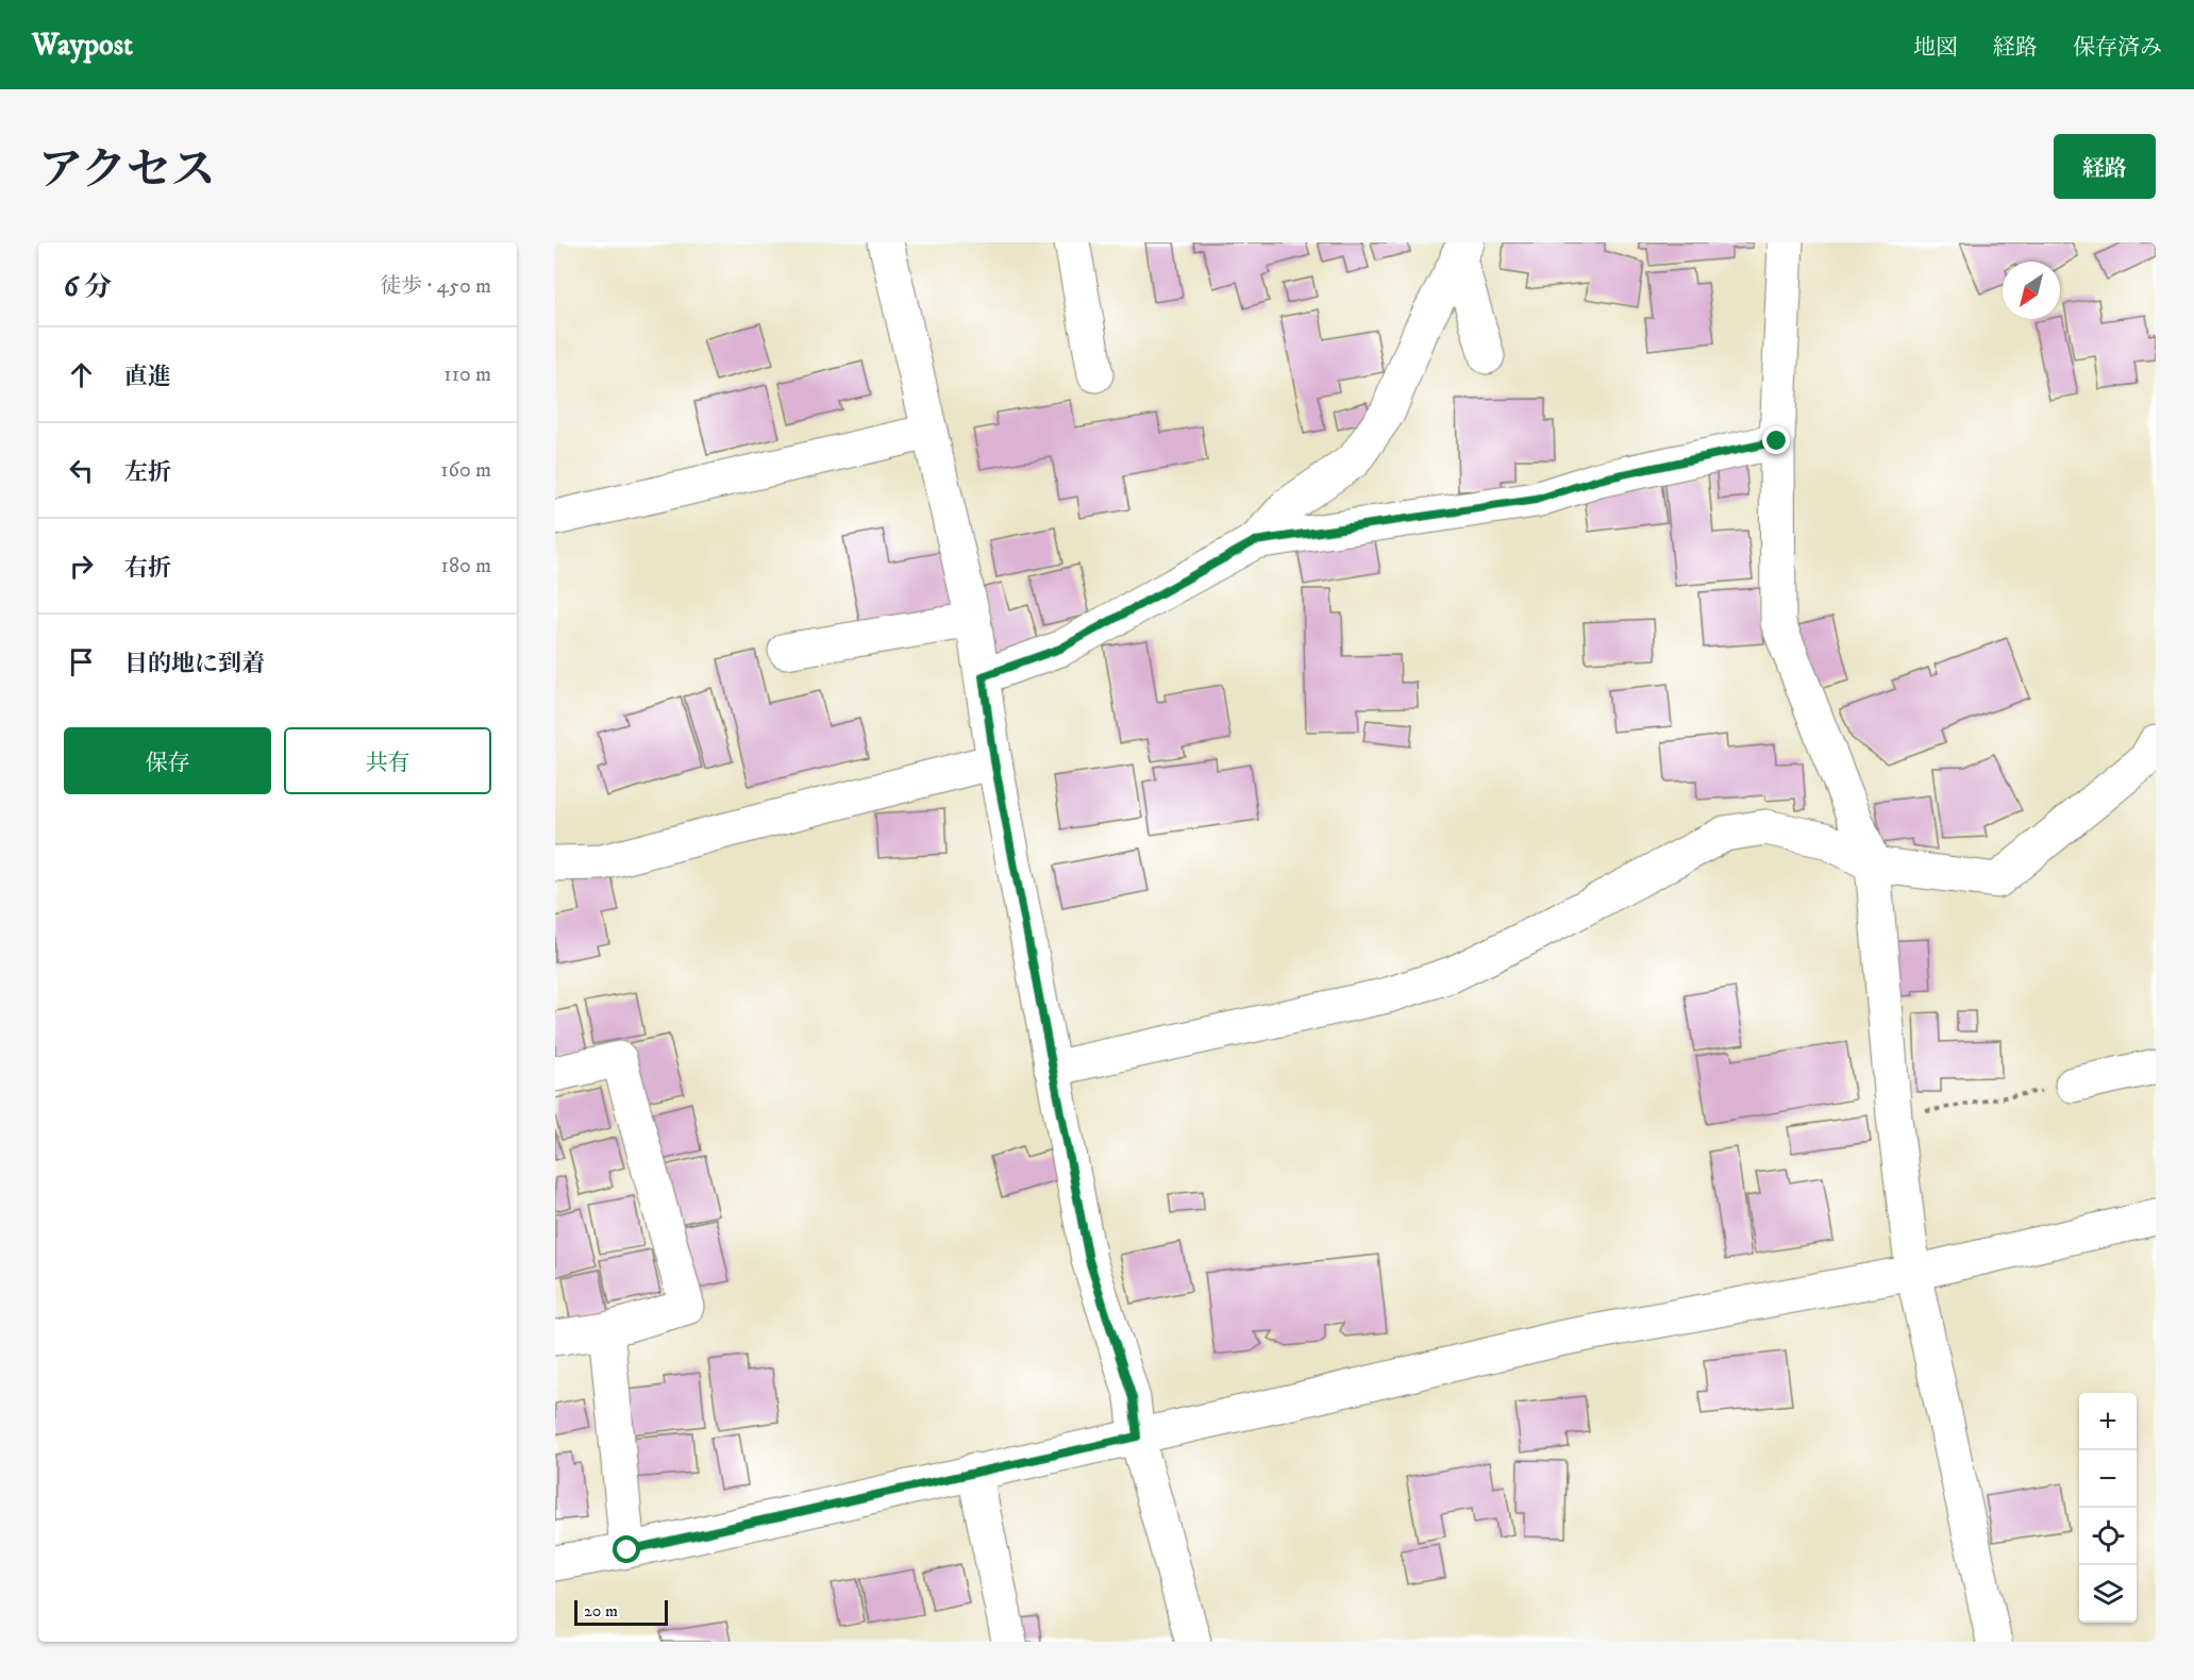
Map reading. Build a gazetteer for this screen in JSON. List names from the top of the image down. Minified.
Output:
{"scale_bar":"20 m","north":"bottom left","page":{"header":"Waypost","nav":["地図","経路","保存済み"],"title":"アクセス","buttons":["経路",["保存","共有"]],"heading":["6 分","徒歩 · 450 m"],"list":[["直進","110 m"],["左折","160 m"],["右折","180 m"],"目的地に到着"],"map_buttons":["+","−"],"scale":"20 m"}}
